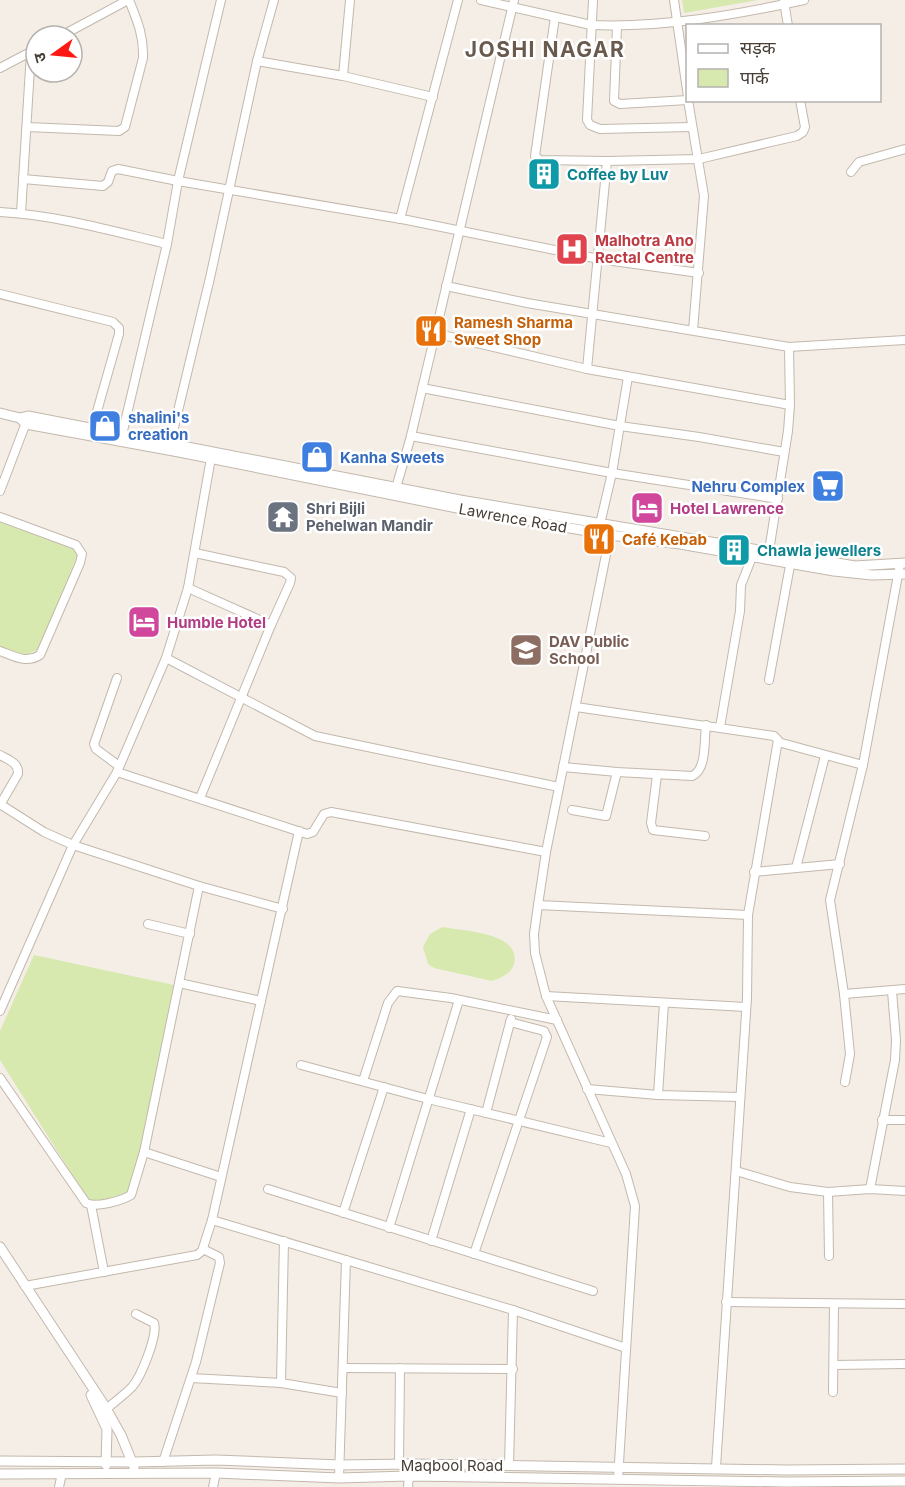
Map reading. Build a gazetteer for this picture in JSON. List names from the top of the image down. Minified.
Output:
{"streets":{"street":["Lawrence Road","Maqbool Road"]},"districts":["JOSHI NAGAR"],"places":{"building":["Coffee by Luv","Chawla jewellers"],"hospital":["Malhotra Ano Rectal Centre"],"restaurant":["Ramesh Sharma Sweet Shop","Café Kebab"],"shop":["shalini's creation","Kanha Sweets"],"supermarket":["Nehru Complex"],"hotel":["Hotel Lawrence","Humble Hotel"],"temple":["Shri Bijli Pehelwan Mandir"],"school or university":["DAV Public School"]},"legend":["सड़क","पार्क"],"north":"left"}
